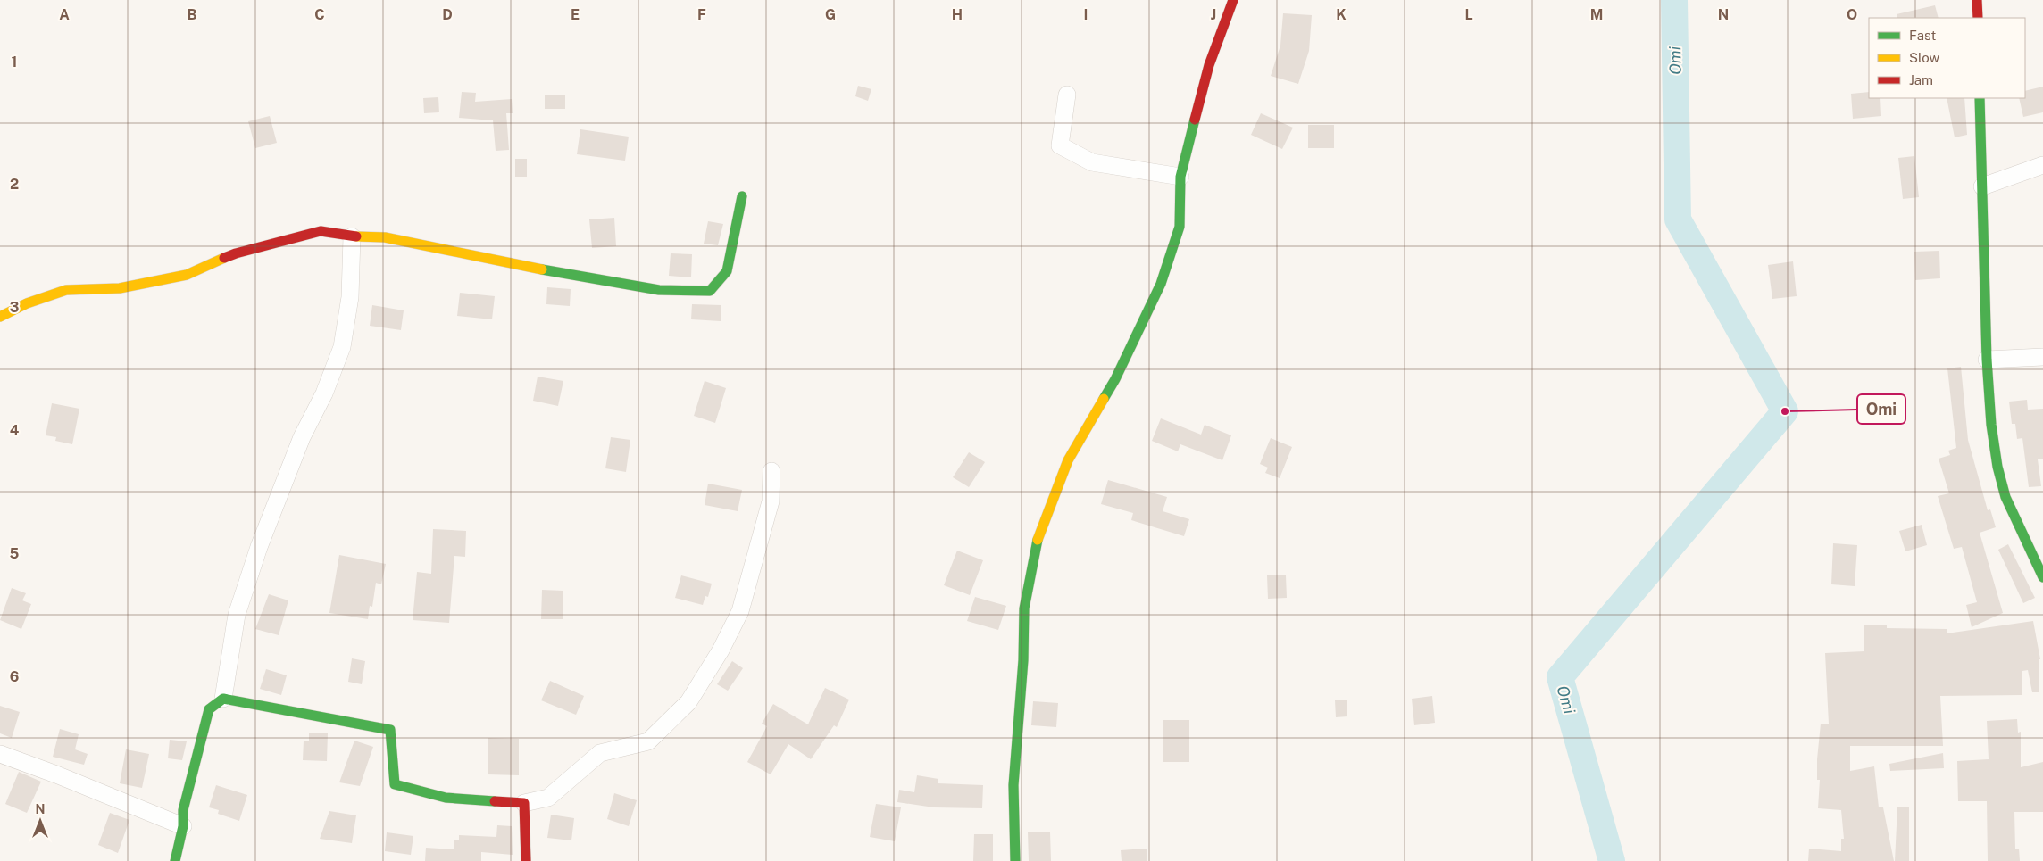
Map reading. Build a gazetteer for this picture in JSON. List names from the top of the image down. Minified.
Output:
{"water":["Omi"],"places":["Omi"],"legend":["Fast","Slow","Jam"],"north":"top","grid":{"columns":["A","B","C","D","E","F","G","H","I","J","K","L","M","N","O"],"rows":["1","2","3","4","5","6"]}}
